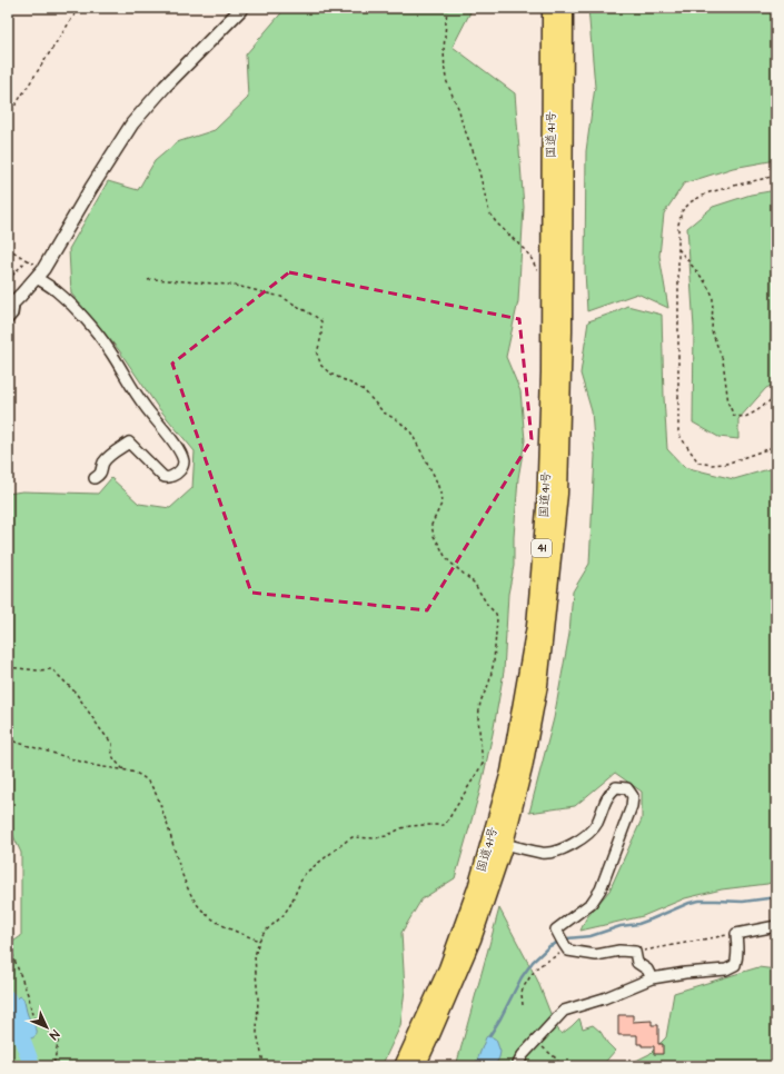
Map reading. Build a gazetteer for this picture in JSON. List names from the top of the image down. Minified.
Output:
{"streets":{"highway":["国道41号","41"]},"north":"bottom right"}
